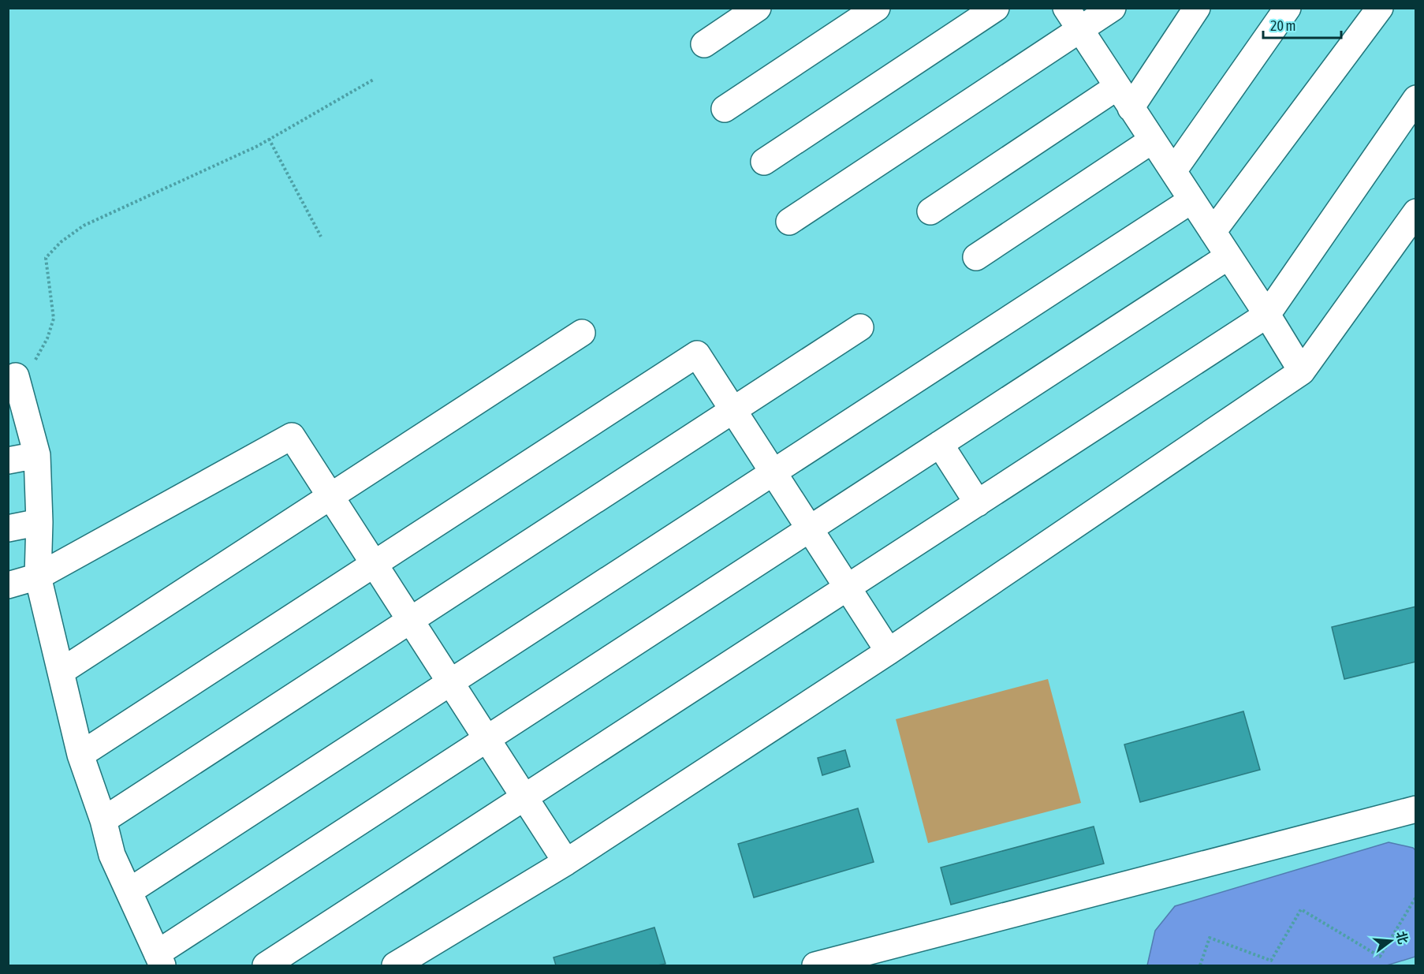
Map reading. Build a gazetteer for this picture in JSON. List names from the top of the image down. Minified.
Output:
{"scale_bar":"20 m","north":"right"}
